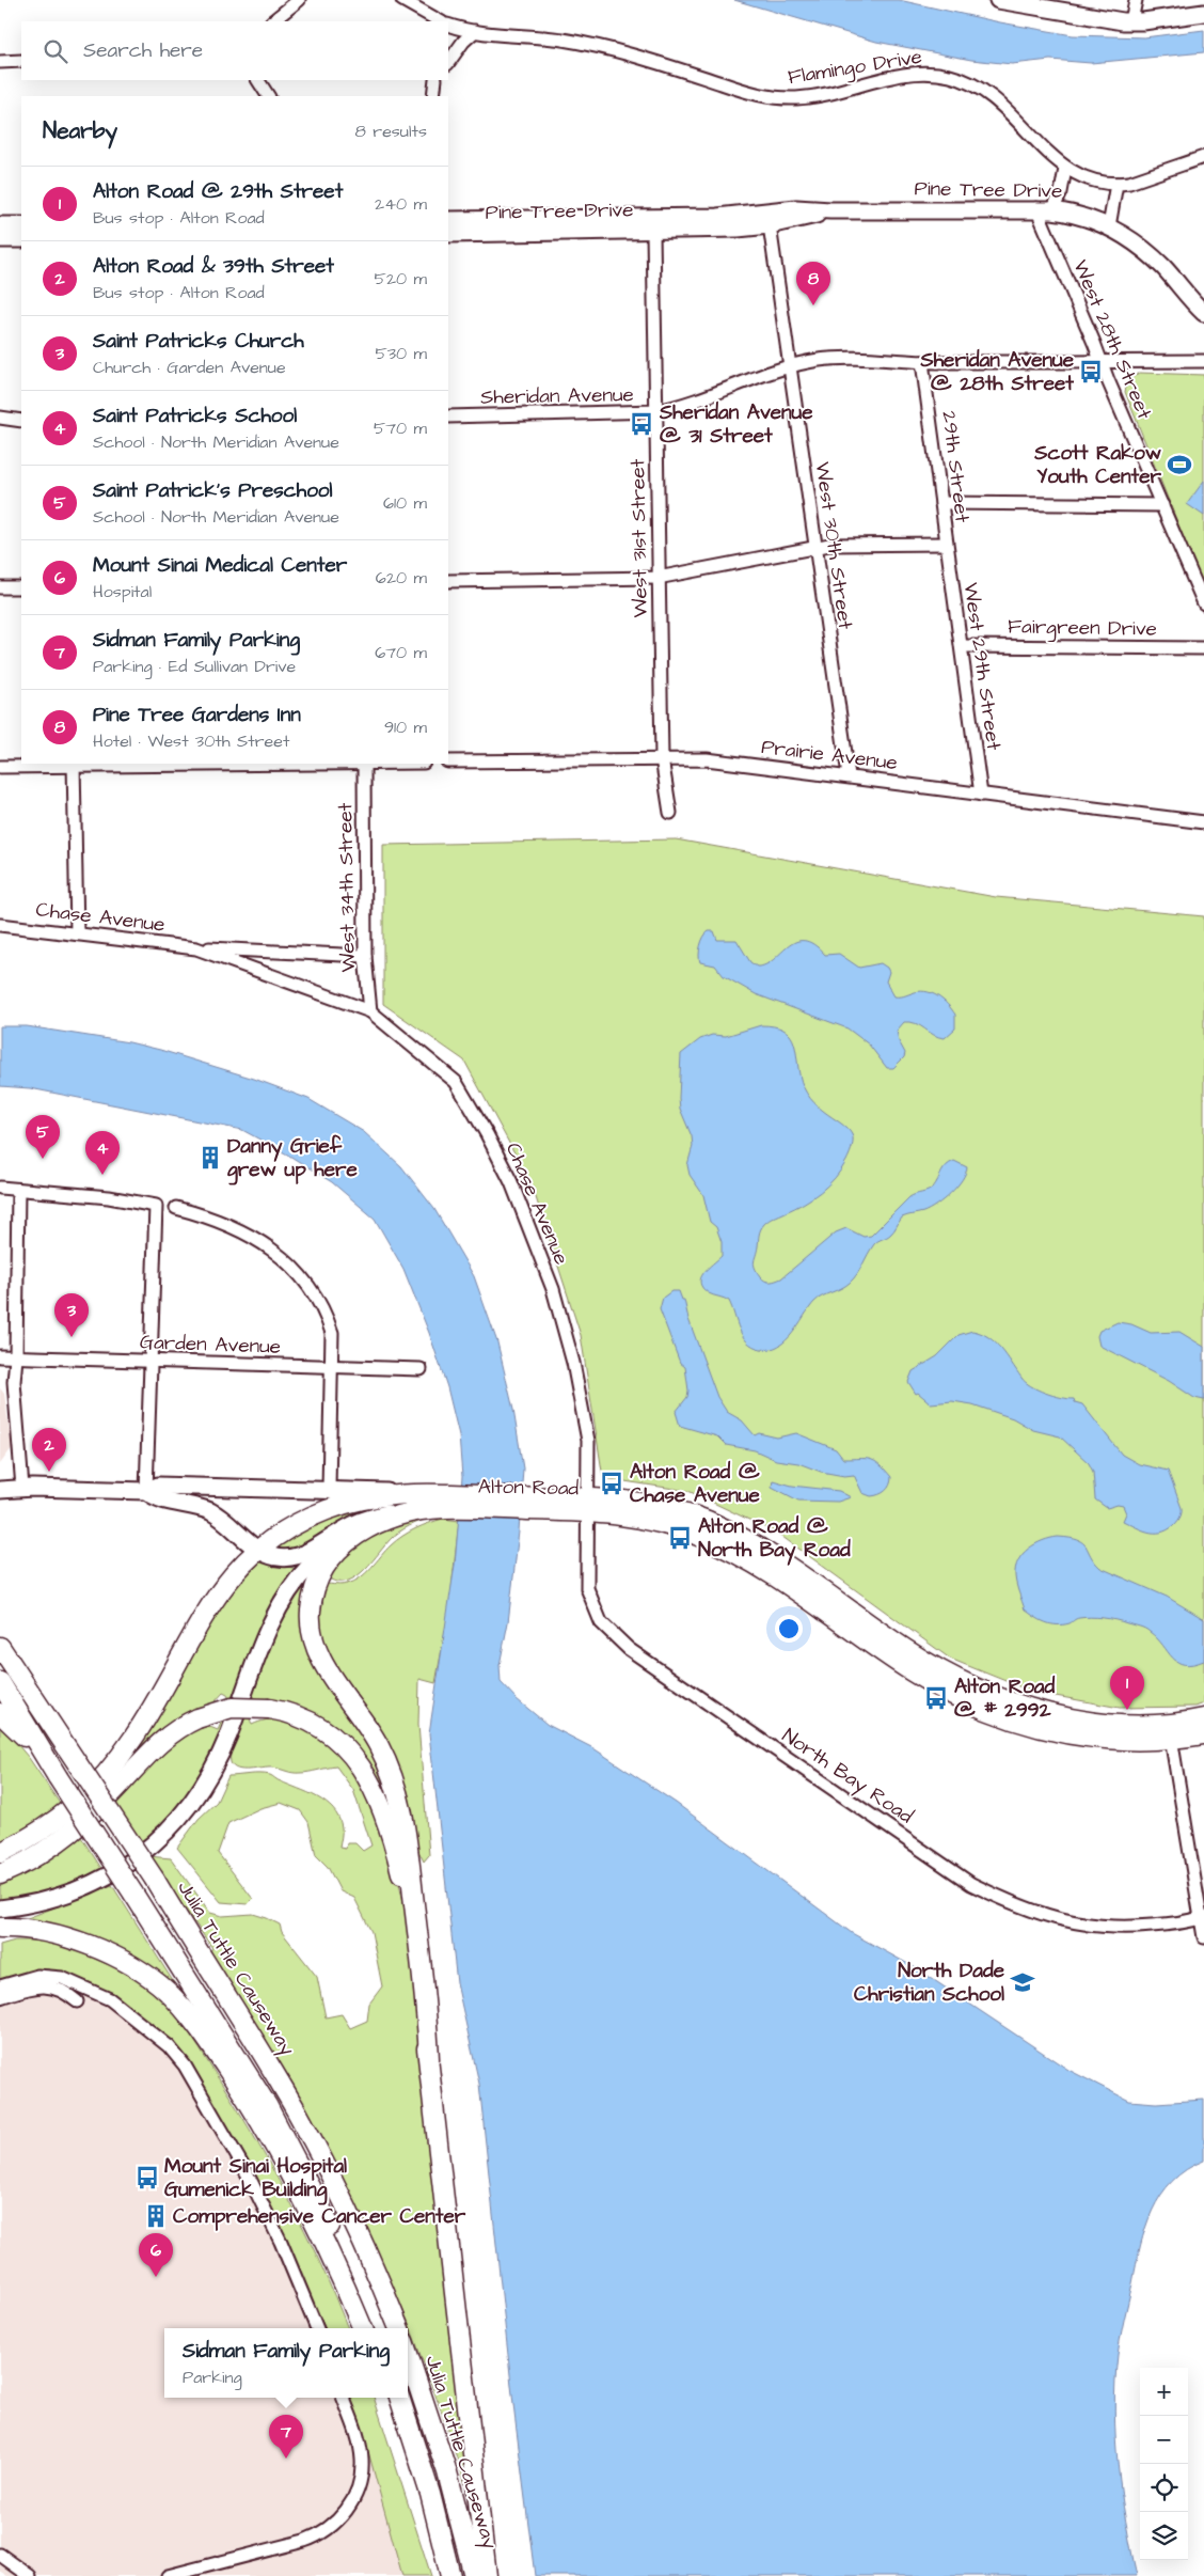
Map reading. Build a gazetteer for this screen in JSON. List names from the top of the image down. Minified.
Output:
{"streets":{"highway":["Alton Road","Julia Tuttle Causeway"],"main road":["Pine Tree Drive"],"street":["Flamingo Drive","West 28th Street","Sheridan Avenue","29th Street","West 31st Street","West 30th Street","Fairgreen Drive","West 29th Street","Prairie Avenue","West 34th Street","Chase Avenue","Garden Avenue","North Bay Road"]},"crossings":[["Pine Tree Drive","West 28th Street"],["Pine Tree Drive","West 31st Street"],["Pine Tree Drive","West 30th Street"],["West 28th Street","Sheridan Avenue"],["Sheridan Avenue","29th Street"],["Sheridan Avenue","West 31st Street"],["Sheridan Avenue","West 30th Street"],["29th Street","West 29th Street"],["West 31st Street","Prairie Avenue"],["West 30th Street","Prairie Avenue"],["Fairgreen Drive","West 29th Street"],["West 29th Street","Prairie Avenue"],["West 34th Street","Chase Avenue"],["Chase Avenue","Alton Road"],["Chase Avenue","North Bay Road"],["Alton Road","North Bay Road"]],"places":{"bus stop":["Sheridan Avenue @ 28th Street","Sheridan Avenue @ 31 Street","Alton Road @ Chase Avenue","Alton Road @ North Bay Road","Alton Road @ # 2992","Mount Sinai Hospital Gumenick Building"],"sports":["Scott Rakow Youth Center"],"building":["Danny Grief grew up here","Comprehensive Cancer Center"],"school or university":["North Dade Christian School"]},"page":{"search":"Search here","heading":["Nearby","8 results"],"list":[{"mark":"1","name":"Alton Road @ 29th Street","note":"Bus stop · Alton Road","value":"240 m"},{"mark":"2","name":"Alton Road & 39th Street","note":"Bus stop · Alton Road","value":"520 m"},{"mark":"3","name":"Saint Patricks Church","note":"Church · Garden Avenue","value":"530 m"},{"mark":"4","name":"Saint Patricks School","note":"School · North Meridian Avenue","value":"570 m"},{"mark":"5","name":"Saint Patrick's Preschool","note":"School · North Meridian Avenue","value":"610 m"},{"mark":"6","name":"Mount Sinai Medical Center","note":"Hospital","value":"620 m"},{"mark":"7","name":"Sidman Family Parking","note":"Parking · Ed Sullivan Drive","value":"670 m"},{"mark":"8","name":"Pine Tree Gardens Inn","note":"Hotel · West 30th Street","value":"910 m"}],"pins":["8","5","4","3","2","1","6","7"],"popup":["Sidman Family Parking","Parking"],"map_buttons":["+","−"]}}
